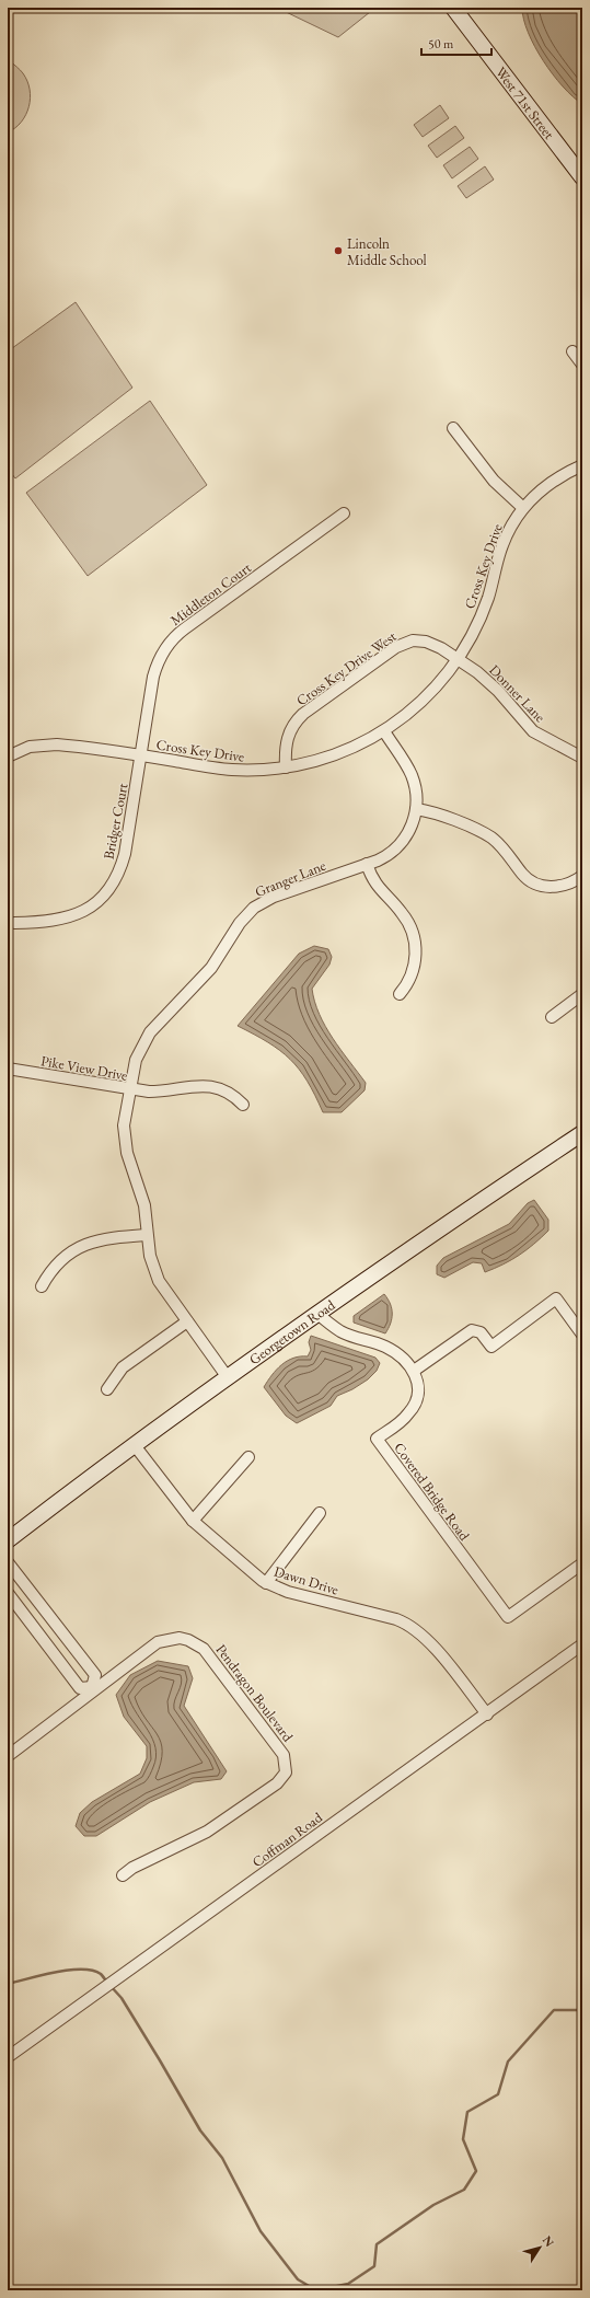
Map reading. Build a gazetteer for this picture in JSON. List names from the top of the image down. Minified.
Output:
{"streets":{"main road":["West 71st Street","Georgetown Road"],"street":["Cross Key Drive","Middleton Court","Cross Key Drive West","Donner Lane","Bridger Court","Granger Lane","Pike View Drive","Covered Bridge Road","Dawn Drive","Pendragon Boulevard","Coffman Road"]},"crossings":[["Cross Key Drive","Middleton Court"],["Cross Key Drive","Cross Key Drive West"],["Cross Key Drive","Donner Lane"],["Cross Key Drive","Bridger Court"],["Cross Key Drive","Granger Lane"],["Middleton Court","Bridger Court"],["Cross Key Drive West","Donner Lane"],["Granger Lane","Pike View Drive"],["Pike View Drive","Georgetown Road"],["Georgetown Road","Dawn Drive"],["Dawn Drive","Coffman Road"]],"places":["Lincoln Middle School"],"scale_bar":"50 m","north":"top right"}
